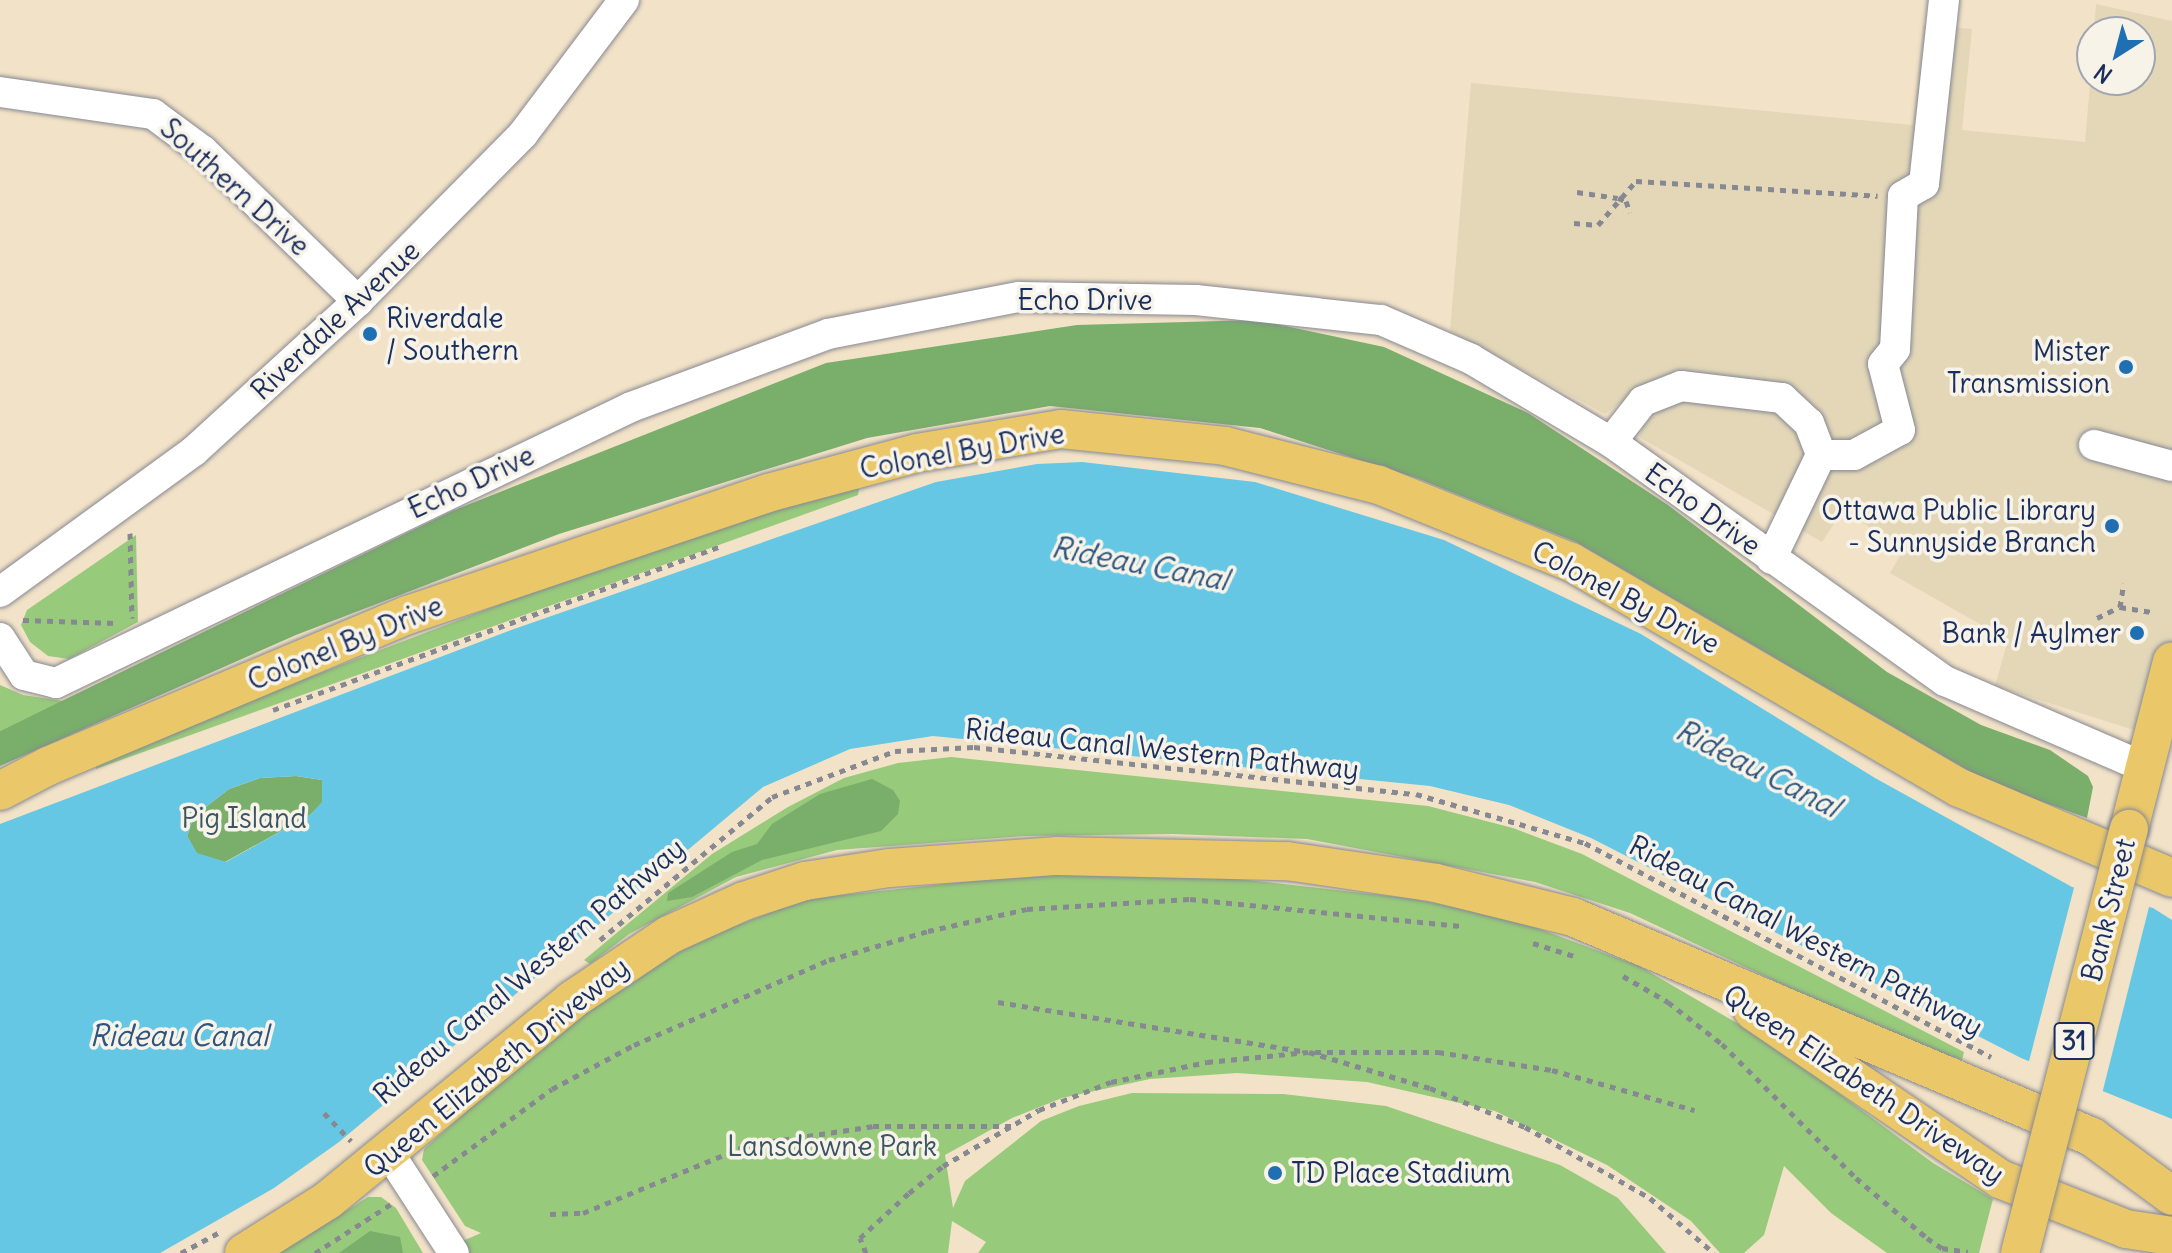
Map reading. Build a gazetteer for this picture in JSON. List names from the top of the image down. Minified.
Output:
{"streets":{"main road":["Colonel By Drive","Bank Street","31","Queen Elizabeth Driveway"],"street":["Southern Drive","Echo Drive","Riverdale Avenue"],"path":["Rideau Canal Western Pathway"]},"crossings":[["Southern Drive","Riverdale Avenue"],["Echo Drive","Bank Street"]],"water":["Rideau Canal"],"parks":["Pig Island","Lansdowne Park"],"places":["Riverdale / Southern","Mister Transmission","Ottawa Public Library - Sunnyside Branch","Bank / Aylmer","TD Place Stadium"],"north":"bottom left"}
